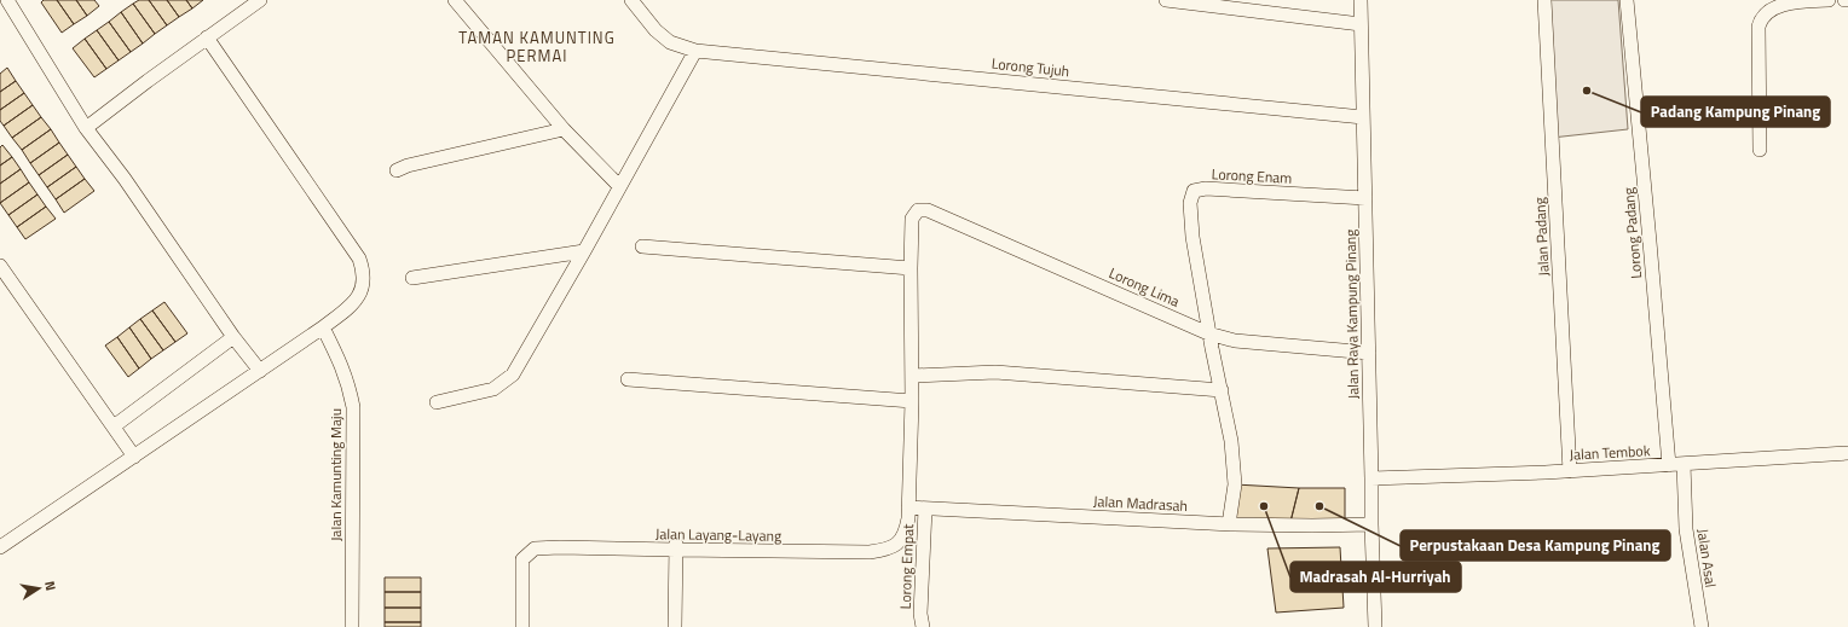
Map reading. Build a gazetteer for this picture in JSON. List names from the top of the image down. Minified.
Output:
{"streets":{"street":["Lorong Tujuh","Lorong Enam","Lorong Padang","Jalan Padang","Lorong Lima","Jalan Raya Kampung Pinang","Jalan Tembok","Jalan Kamunting Maju","Jalan Madrasah","Jalan Layang-Layang","Jalan Asal","Lorong Empat"]},"crossings":[["Lorong Tujuh","Jalan Raya Kampung Pinang"],["Lorong Enam","Lorong Lima"],["Lorong Enam","Jalan Raya Kampung Pinang"],["Lorong Padang","Jalan Tembok"],["Jalan Padang","Jalan Tembok"],["Lorong Lima","Jalan Raya Kampung Pinang"],["Jalan Raya Kampung Pinang","Jalan Tembok"],["Jalan Raya Kampung Pinang","Jalan Madrasah"],["Jalan Tembok","Jalan Asal"],["Jalan Madrasah","Jalan Layang-Layang"],["Jalan Madrasah","Lorong Empat"]],"districts":["TAMAN KAMUNTING PERMAI"],"places":["Padang Kampung Pinang","Madrasah Al-Hurriyah","Perpustakaan Desa Kampung Pinang"],"north":"right"}
